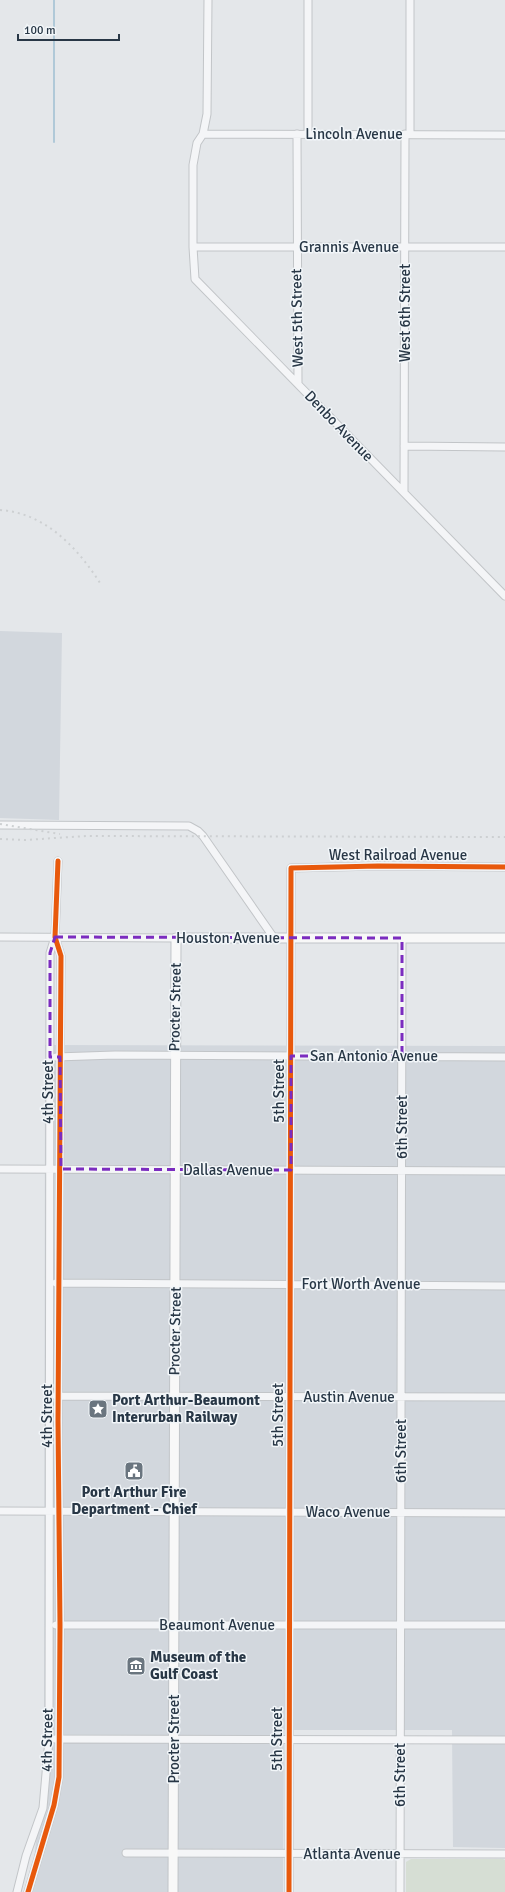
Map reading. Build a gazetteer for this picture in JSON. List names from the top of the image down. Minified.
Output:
{"streets":{"main road":["Houston Avenue","Procter Street"],"street":["Lincoln Avenue","Grannis Avenue","West 6th Street","West 5th Street","Denbo Avenue","West Railroad Avenue","San Antonio Avenue","5th Street","4th Street","6th Street","Dallas Avenue","Fort Worth Avenue","Austin Avenue","Waco Avenue","Beaumont Avenue","Atlanta Avenue"]},"crossings":[["Lincoln Avenue","West 6th Street"],["Lincoln Avenue","West 5th Street"],["Lincoln Avenue","Denbo Avenue"],["Grannis Avenue","West 6th Street"],["Grannis Avenue","West 5th Street"],["Grannis Avenue","Denbo Avenue"],["West 6th Street","Denbo Avenue"],["West 5th Street","Denbo Avenue"],["West Railroad Avenue","Houston Avenue"],["West Railroad Avenue","5th Street"],["Houston Avenue","Procter Street"],["Houston Avenue","5th Street"],["Houston Avenue","4th Street"],["Houston Avenue","6th Street"],["Procter Street","San Antonio Avenue"],["Procter Street","Dallas Avenue"],["Procter Street","Fort Worth Avenue"],["Procter Street","Austin Avenue"],["Procter Street","Waco Avenue"],["Procter Street","Beaumont Avenue"],["Procter Street","Atlanta Avenue"],["San Antonio Avenue","5th Street"],["San Antonio Avenue","4th Street"],["San Antonio Avenue","6th Street"],["5th Street","Dallas Avenue"],["5th Street","Fort Worth Avenue"],["5th Street","Austin Avenue"],["5th Street","Waco Avenue"],["5th Street","Beaumont Avenue"],["5th Street","Atlanta Avenue"],["4th Street","Dallas Avenue"],["4th Street","Fort Worth Avenue"],["4th Street","Austin Avenue"],["4th Street","Waco Avenue"],["4th Street","Beaumont Avenue"],["6th Street","Dallas Avenue"],["6th Street","Fort Worth Avenue"],["6th Street","Austin Avenue"],["6th Street","Waco Avenue"],["6th Street","Beaumont Avenue"],["6th Street","Atlanta Avenue"]],"places":{"place":["Port Arthur-Beaumont Interurban Railway"],"public building":["Port Arthur Fire Department - Chief"],"museum":["Museum of the Gulf Coast"]},"scale_bar":"100 m"}
